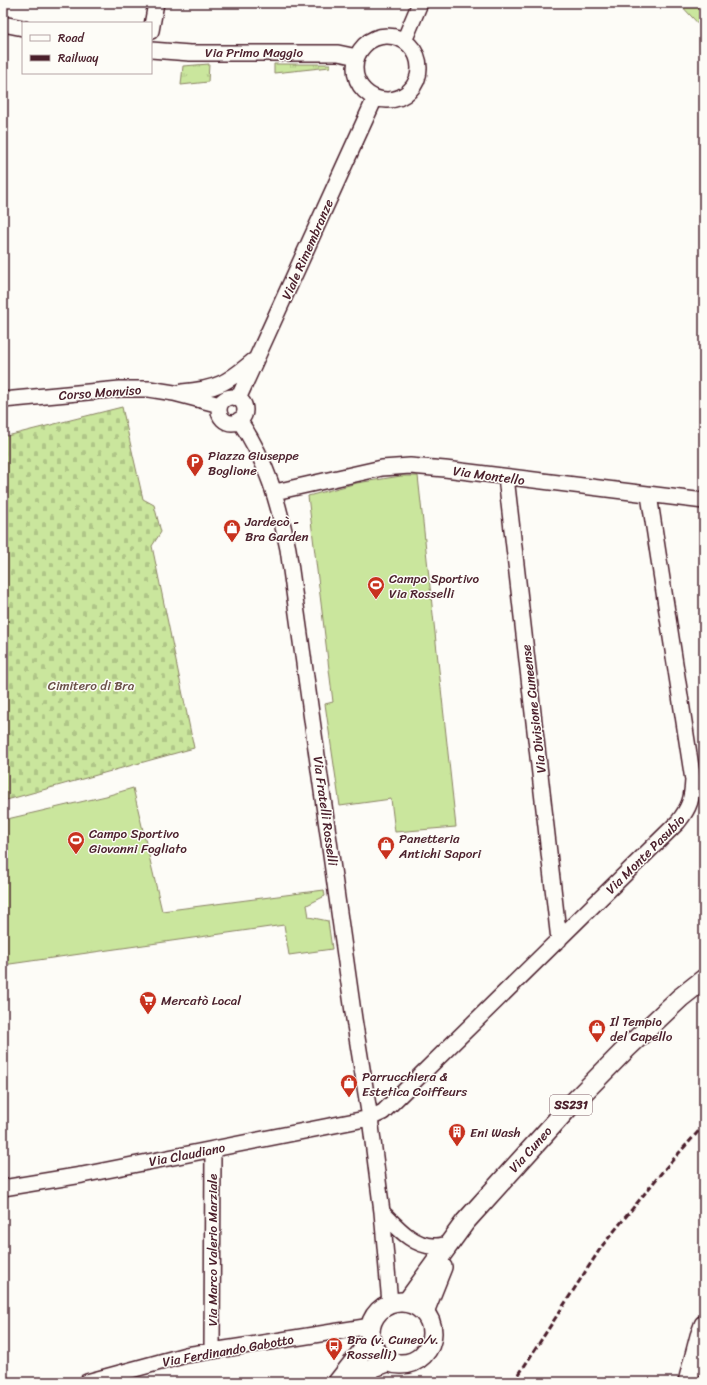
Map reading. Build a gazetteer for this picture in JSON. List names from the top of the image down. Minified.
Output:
{"streets":{"main road":["SS231","Via Cuneo"],"street":["Via Primo Maggio","Viale Rimembranze","Corso Monviso","Via Montello","Via Divisione Cuneense","Via Fratelli Rosselli","Via Monte Pasubio","Via Claudiano","Via Marco Valerio Marziale","Via Ferdinando Gabotto"]},"crossings":[["Via Primo Maggio","Viale Rimembranze"],["Viale Rimembranze","Corso Monviso"],["Viale Rimembranze","Via Fratelli Rosselli"],["Corso Monviso","Via Fratelli Rosselli"],["Via Montello","Via Divisione Cuneense"],["Via Montello","Via Fratelli Rosselli"],["Via Montello","Via Monte Pasubio"],["Via Divisione Cuneense","Via Monte Pasubio"],["Via Fratelli Rosselli","Via Monte Pasubio"],["Via Fratelli Rosselli","Via Cuneo"],["Via Fratelli Rosselli","Via Claudiano"],["Via Fratelli Rosselli","Via Ferdinando Gabotto"],["Via Monte Pasubio","Via Claudiano"],["Via Cuneo","Via Ferdinando Gabotto"],["Via Claudiano","Via Marco Valerio Marziale"],["Via Marco Valerio Marziale","Via Ferdinando Gabotto"]],"parks":["Cimitero di Bra"],"places":{"parking":["Piazza Giuseppe Boglione"],"shop":["Jardecò - Bra Garden","Panetteria Antichi Sapori","Il Tempio del Capello","Parrucchiera & Estetica Coiffeurs"],"sports":["Campo Sportivo Via Rosselli","Campo Sportivo Giovanni Fogliato"],"supermarket":["Mercatò Local"],"building":["Eni Wash"],"bus stop":["Bra (v. Cuneo/v. Rosselli)"]},"legend":["Road","Railway"]}
